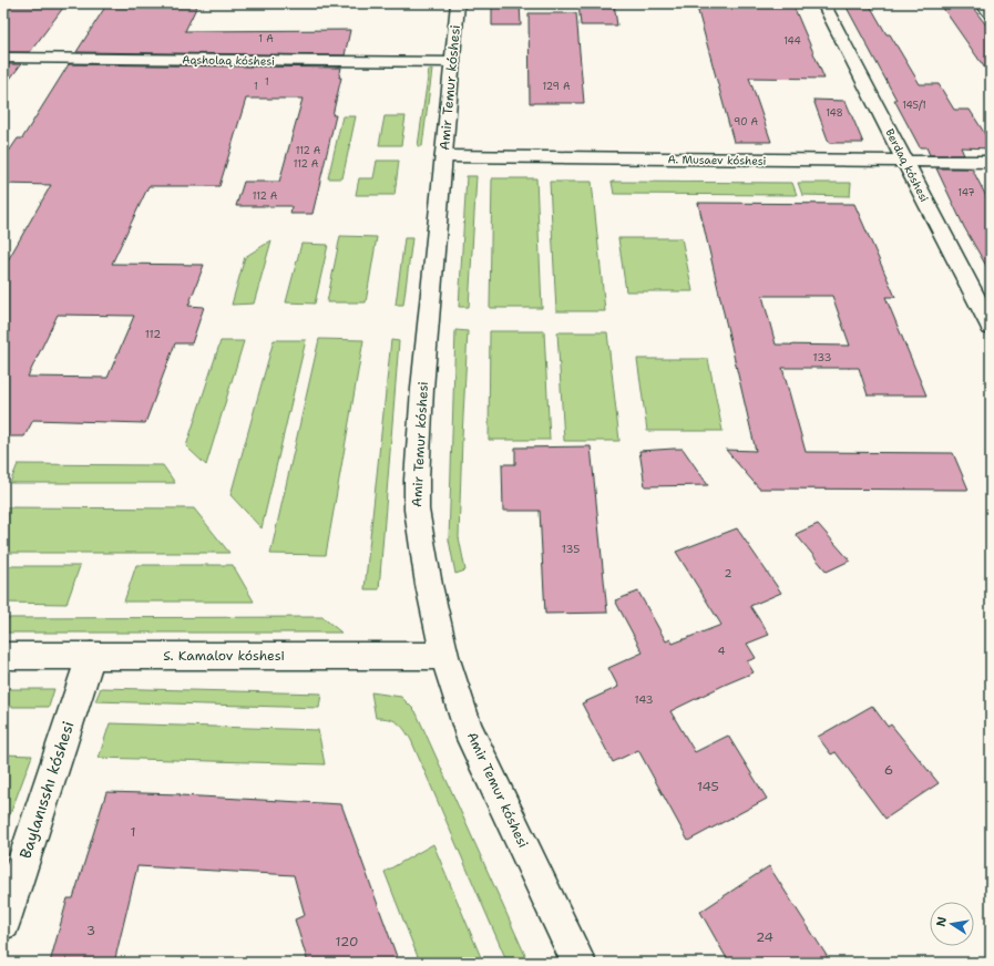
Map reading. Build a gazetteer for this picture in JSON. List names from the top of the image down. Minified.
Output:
{"streets":{"street":["Aqsholaq kóshesi","Amir Temur kóshesi","A. Musaev kóshesi","Berdaq kóshesi","S. Kamalov kóshesi","Baylanısshı kóshesi"]},"crossings":[["Aqsholaq kóshesi","Amir Temur kóshesi"],["Amir Temur kóshesi","A. Musaev kóshesi"],["Amir Temur kóshesi","S. Kamalov kóshesi"],["A. Musaev kóshesi","Berdaq kóshesi"],["S. Kamalov kóshesi","Baylanısshı kóshesi"]],"house_numbers":["1 А","144","1","1","129 А","145/1","148","90 А","112 A","112 А","147","112 А","112","133","135","2","4","143","6","145","1","3","24","120"],"north":"left"}
